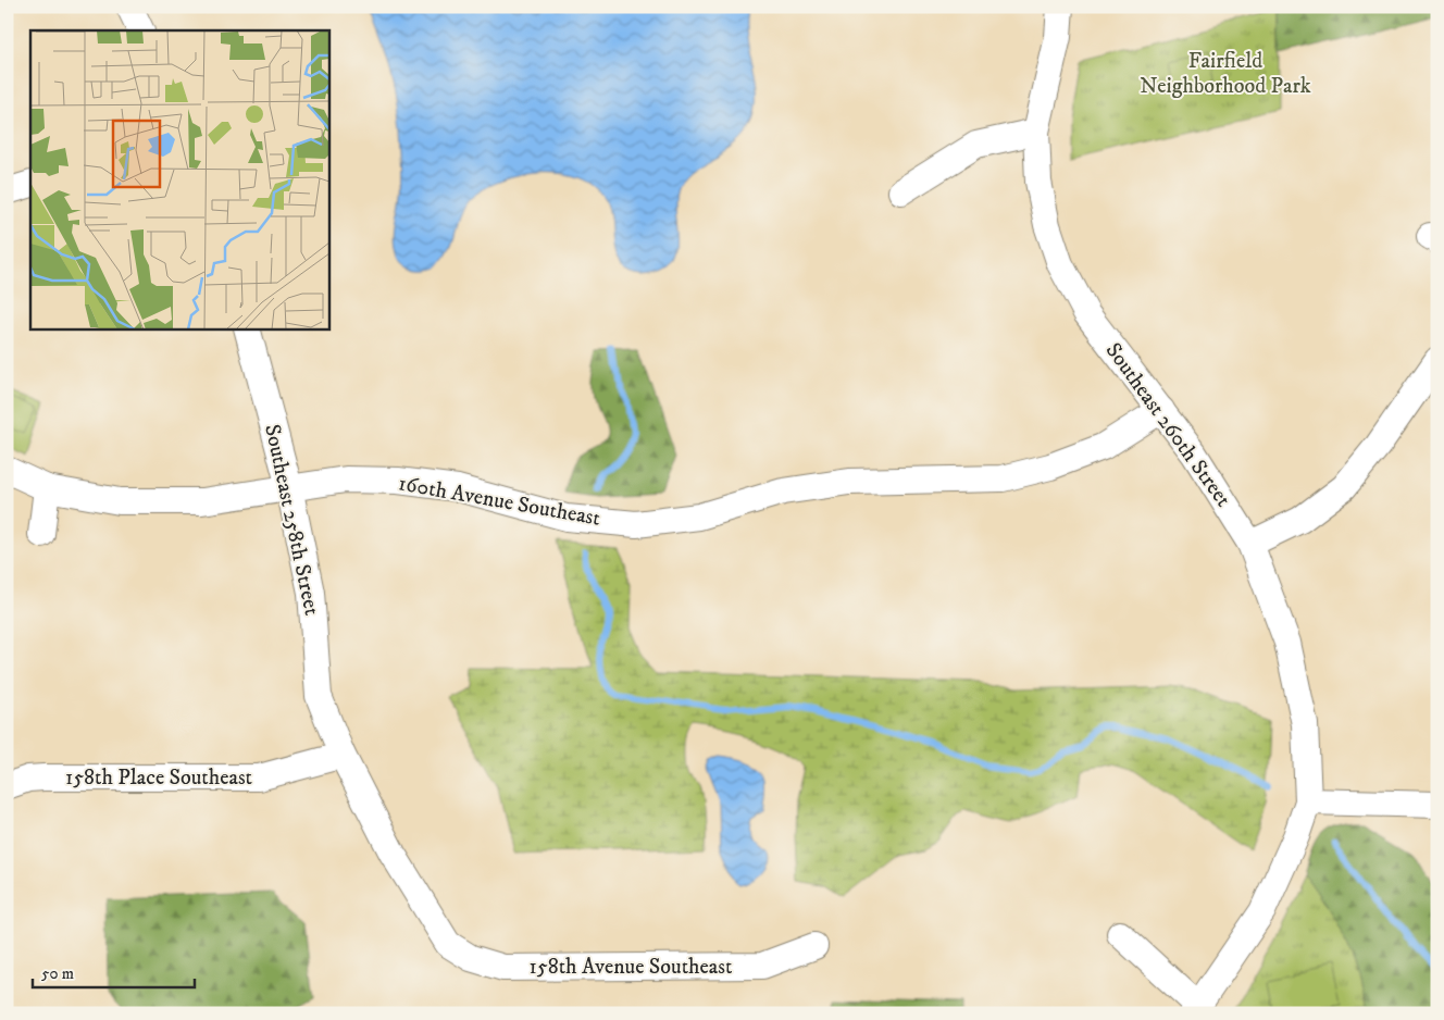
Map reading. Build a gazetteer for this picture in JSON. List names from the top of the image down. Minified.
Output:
{"streets":{"street":["Southeast 260th Street","160th Avenue Southeast","Southeast 258th Street","158th Place Southeast","158th Avenue Southeast"]},"crossings":[["Southeast 260th Street","160th Avenue Southeast"],["160th Avenue Southeast","Southeast 258th Street"],["Southeast 258th Street","158th Place Southeast"],["Southeast 258th Street","158th Avenue Southeast"]],"parks":["Fairfield Neighborhood Park"],"scale_bar":"50 m"}
